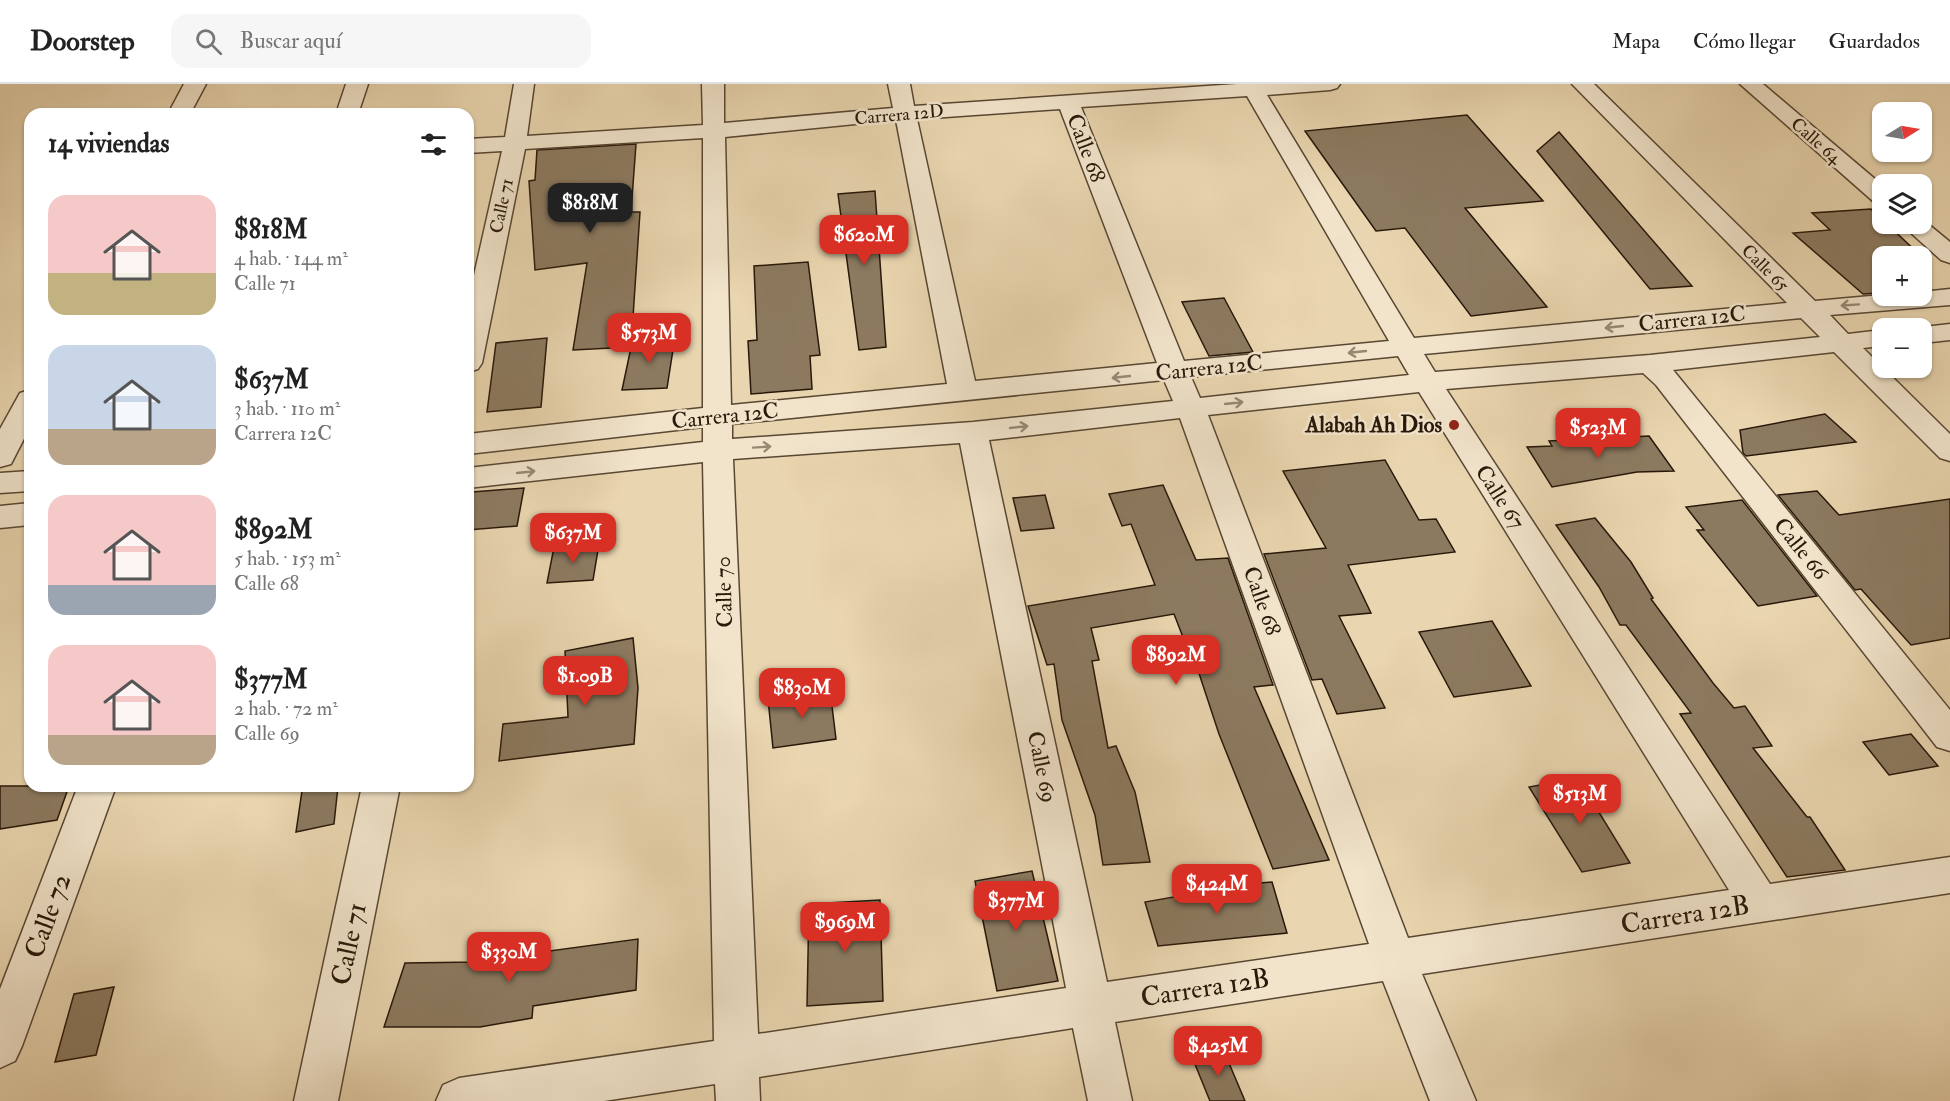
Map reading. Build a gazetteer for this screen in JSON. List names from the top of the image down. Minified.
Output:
{"streets":{"street":["Carrera 12D","Calle 64","Calle 68","Calle 71","Calle 65","Carrera 12C","Calle 67","Calle 66","Calle 70","Calle 69","Carrera 12B","Calle 72"]},"crossings":[["Carrera 12D","Calle 68"],["Carrera 12D","Calle 71"],["Carrera 12D","Calle 67"],["Carrera 12D","Calle 70"],["Calle 68","Carrera 12C"],["Calle 68","Carrera 12B"],["Calle 65","Carrera 12C"],["Carrera 12C","Calle 67"],["Carrera 12C","Calle 66"],["Carrera 12C","Calle 70"],["Carrera 12C","Calle 69"],["Calle 67","Carrera 12B"],["Calle 70","Carrera 12B"],["Calle 69","Carrera 12B"]],"places":["Alabah Ah Dios"],"north":"right","page":{"header":"Doorstep","search":"Buscar aquí","nav":["Mapa","Cómo llegar","Guardados"],"map_buttons":["+","−"],"heading":"14 viviendas","list":[{"name":"$818M","note":"4 hab. · 144 m² · Calle 71"},{"name":"$637M","note":"3 hab. · 110 m² · Carrera 12C"},{"name":"$892M","note":"5 hab. · 153 m² · Calle 68"},{"name":"$377M","note":"2 hab. · 72 m² · Calle 69"}],"price":["$818M","$620M","$573M","$523M","$637M","$892M","$1.09B","$830M","$513M","$424M","$377M","$969M","$330M","$425M"]}}
